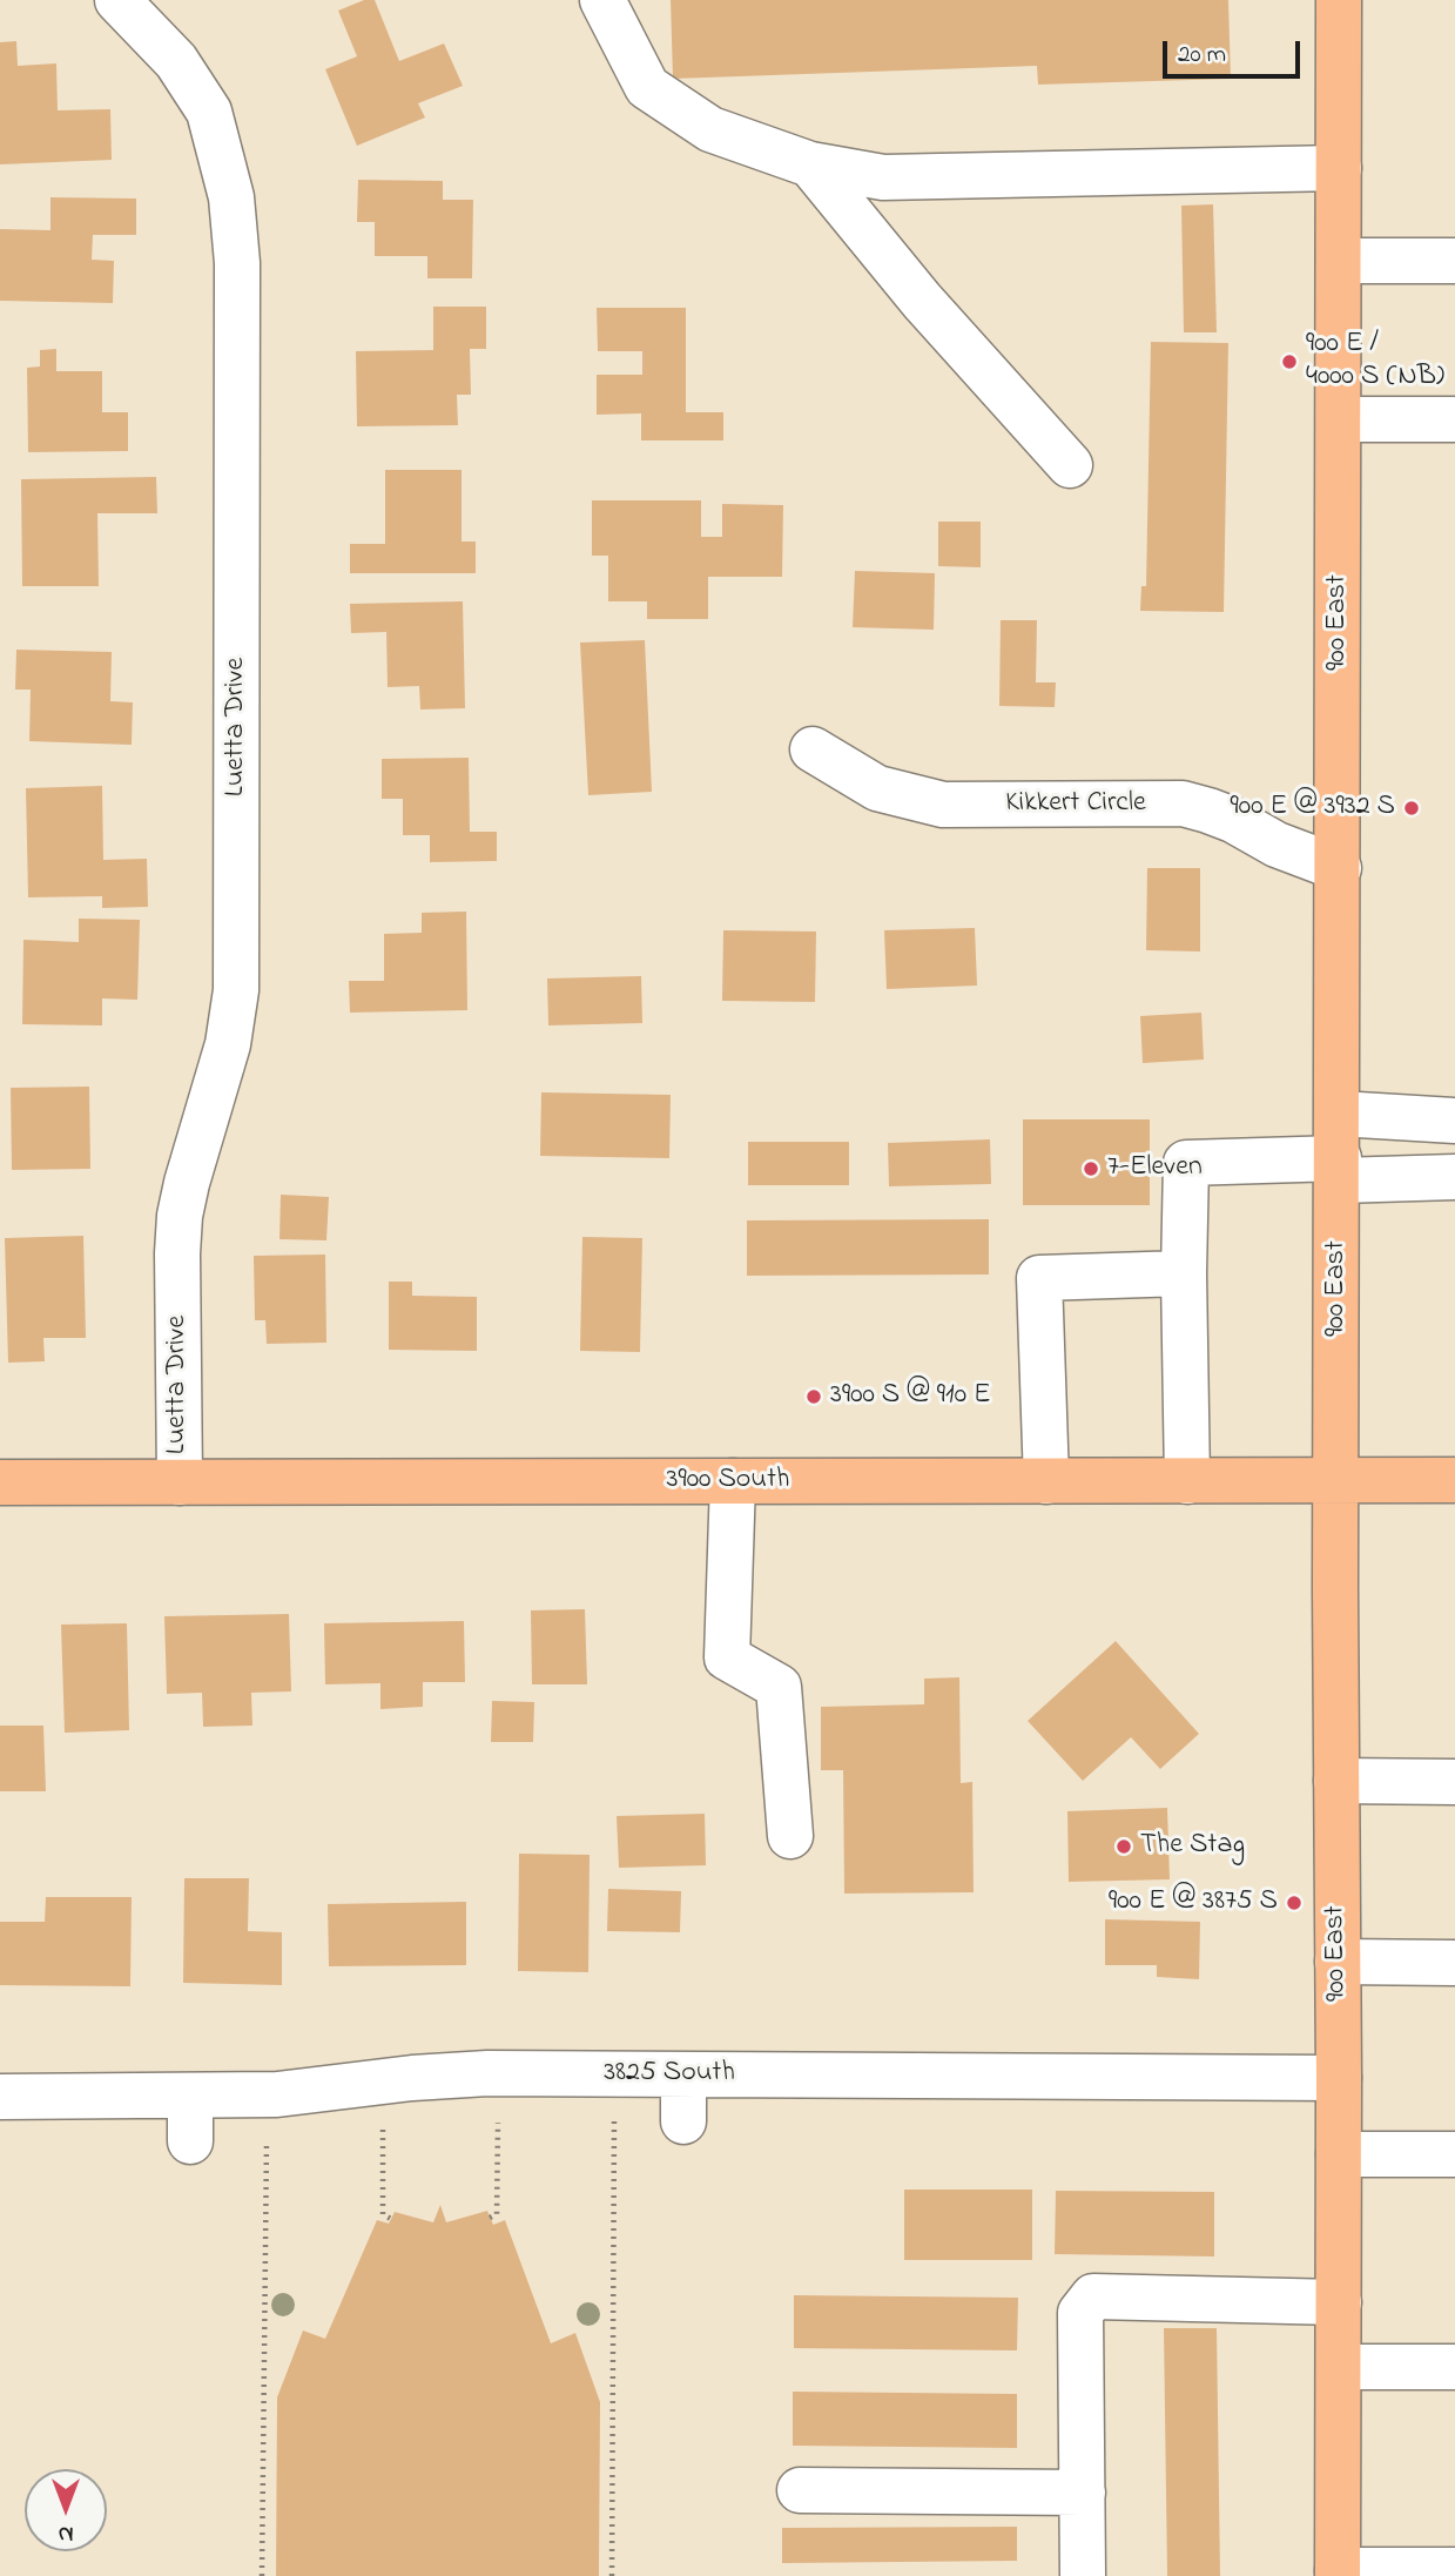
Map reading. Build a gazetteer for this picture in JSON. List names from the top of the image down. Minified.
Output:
{"streets":{"main road":["900 East","3900 South"],"street":["Luetta Drive","Kikkert Circle","3825 South"]},"crossings":[["900 East","Kikkert Circle"],["900 East","3900 South"],["900 East","3825 South"],["Luetta Drive","3900 South"]],"places":["900 E / 4000 S (NB)","900 E @ 3932 S","7-Eleven","3900 S @ 910 E","The Stag","900 E @ 3875 S"],"scale_bar":"20 m","north":"bottom"}
